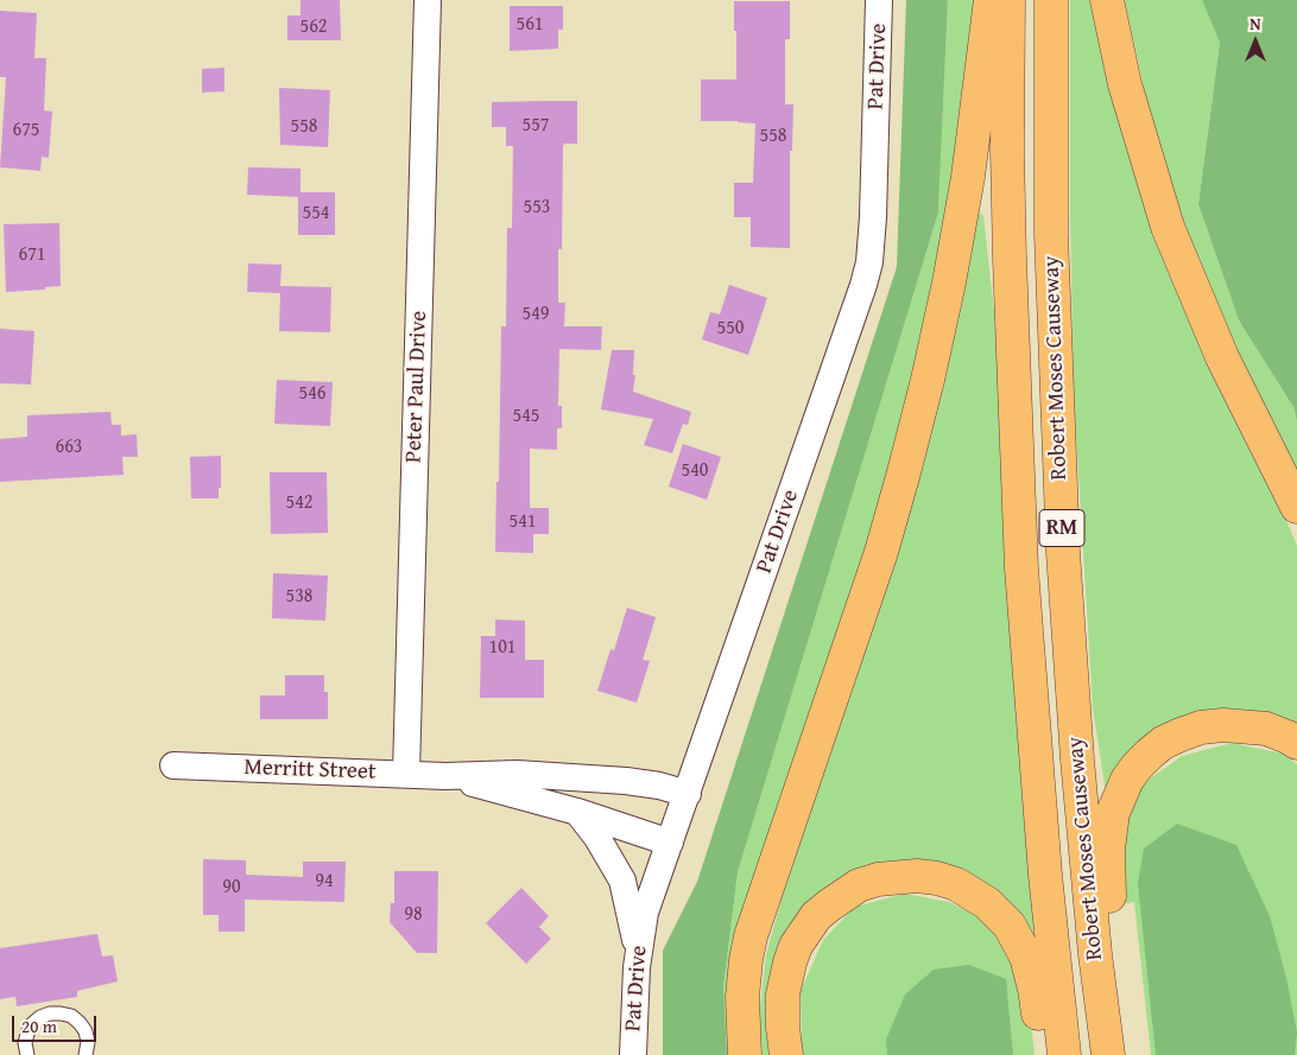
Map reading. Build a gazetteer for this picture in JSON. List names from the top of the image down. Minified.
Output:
{"streets":{"highway":["Robert Moses Causeway","RM"],"street":["Pat Drive","Peter Paul Drive","Merritt Street"]},"crossings":[["Pat Drive","Merritt Street"],["Peter Paul Drive","Merritt Street"]],"house_numbers":["561","562","557","558","675","558","553","554","671","549","550","546","545","663","540","542","541","538","101","94","90","98"],"scale_bar":"20 m","north":"top"}
